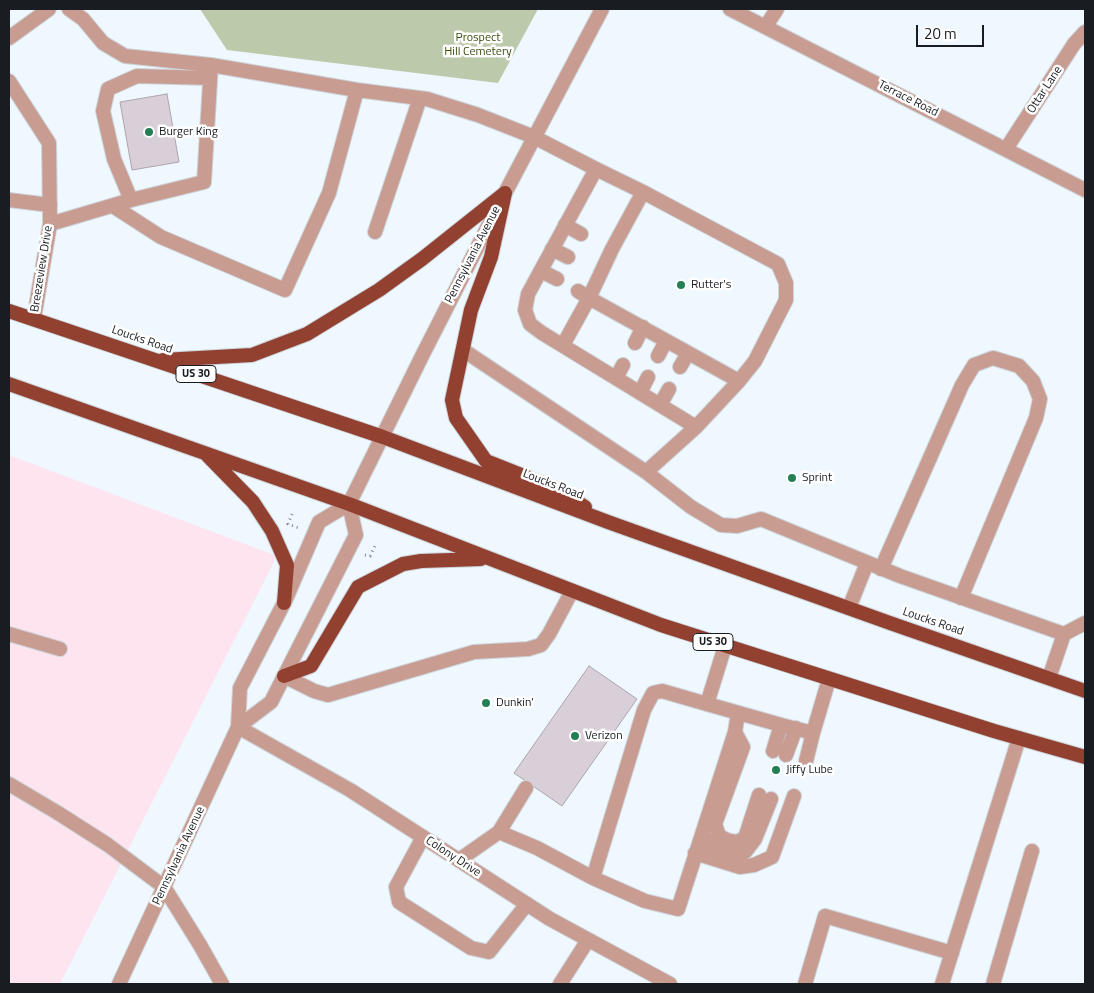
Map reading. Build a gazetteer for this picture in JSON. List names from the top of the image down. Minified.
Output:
{"streets":{"highway":["Loucks Road","US 30"],"street":["Ottar Lane","Terrace Road","Pennsylvania Avenue","Breezeview Drive","Colony Drive"]},"crossings":[["Ottar Lane","Terrace Road"],["Pennsylvania Avenue","Loucks Road"],["Pennsylvania Avenue","US 30"],["Pennsylvania Avenue","Colony Drive"],["Breezeview Drive","Loucks Road"]],"parks":["Prospect Hill Cemetery"],"places":["Burger King","Rutter's","Sprint","Dunkin'","Verizon","Jiffy Lube"],"scale_bar":"20 m"}
